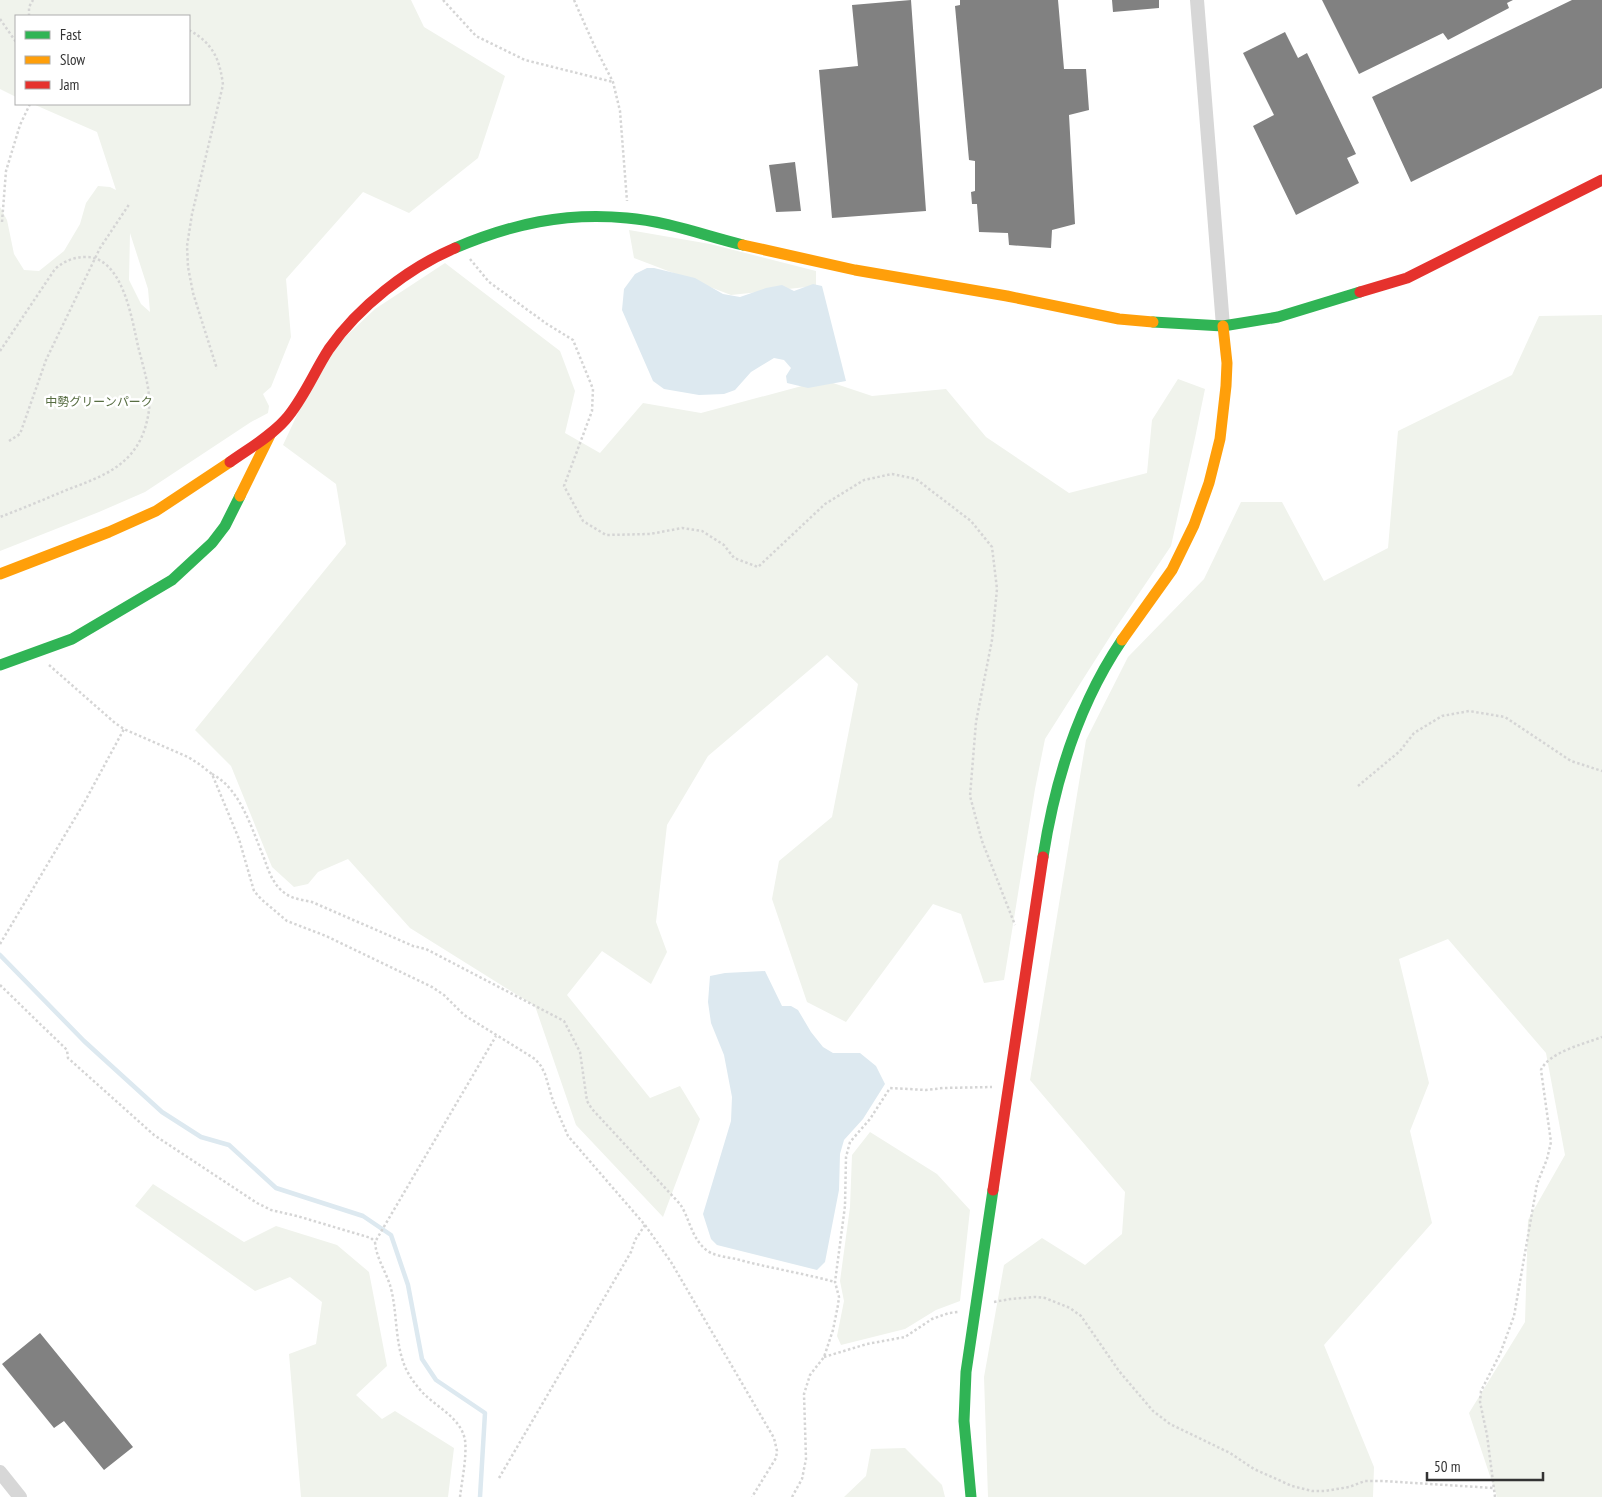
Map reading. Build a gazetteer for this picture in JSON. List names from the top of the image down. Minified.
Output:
{"parks":["中勢グリーンパーク"],"legend":["Fast","Slow","Jam"],"scale_bar":"50 m"}
